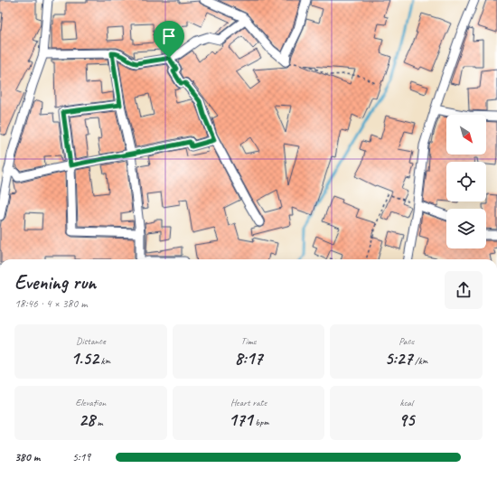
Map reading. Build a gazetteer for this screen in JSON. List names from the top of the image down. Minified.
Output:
{"north":"bottom right","page":{"heading":["Evening run","18:46 · 4 × 380 m"],"stats":[["Distance","1.52 km"],["Time","8:17"],["Pace","5:27 /km"],["Elevation","28 m"],["Heart rate","171 bpm"],["kcal","95"]],"list":[{"name":"380 m","note":"5:19"}]}}
